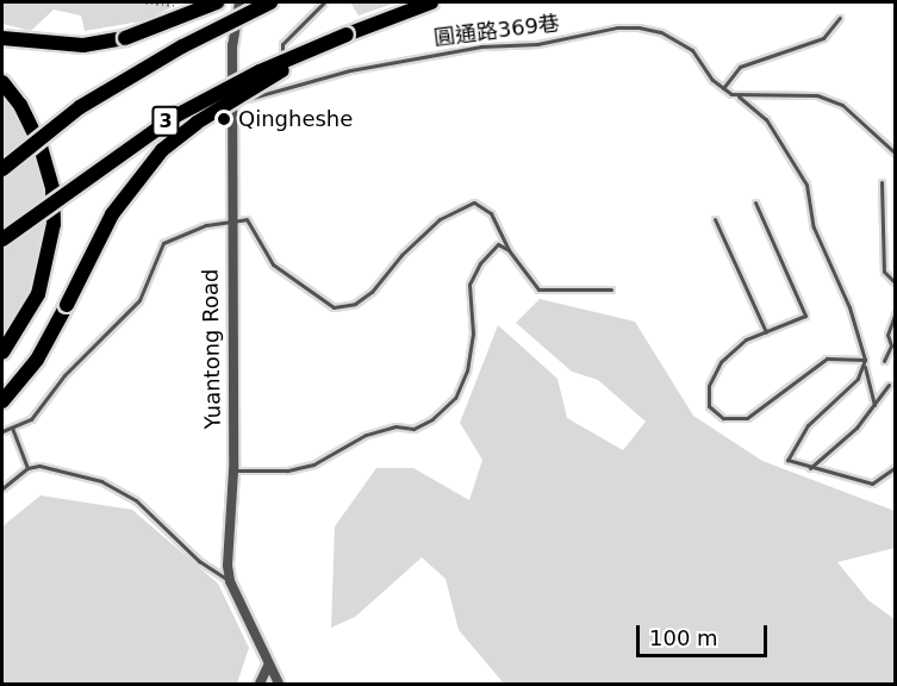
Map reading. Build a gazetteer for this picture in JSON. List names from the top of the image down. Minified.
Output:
{"streets":{"highway":["3"],"street":["Yuantong Road"],"lane":["圓通路369巷"]},"crossings":[["圓通路369巷","Yuantong Road"]],"places":["Qingheshe"],"scale_bar":"100 m"}
